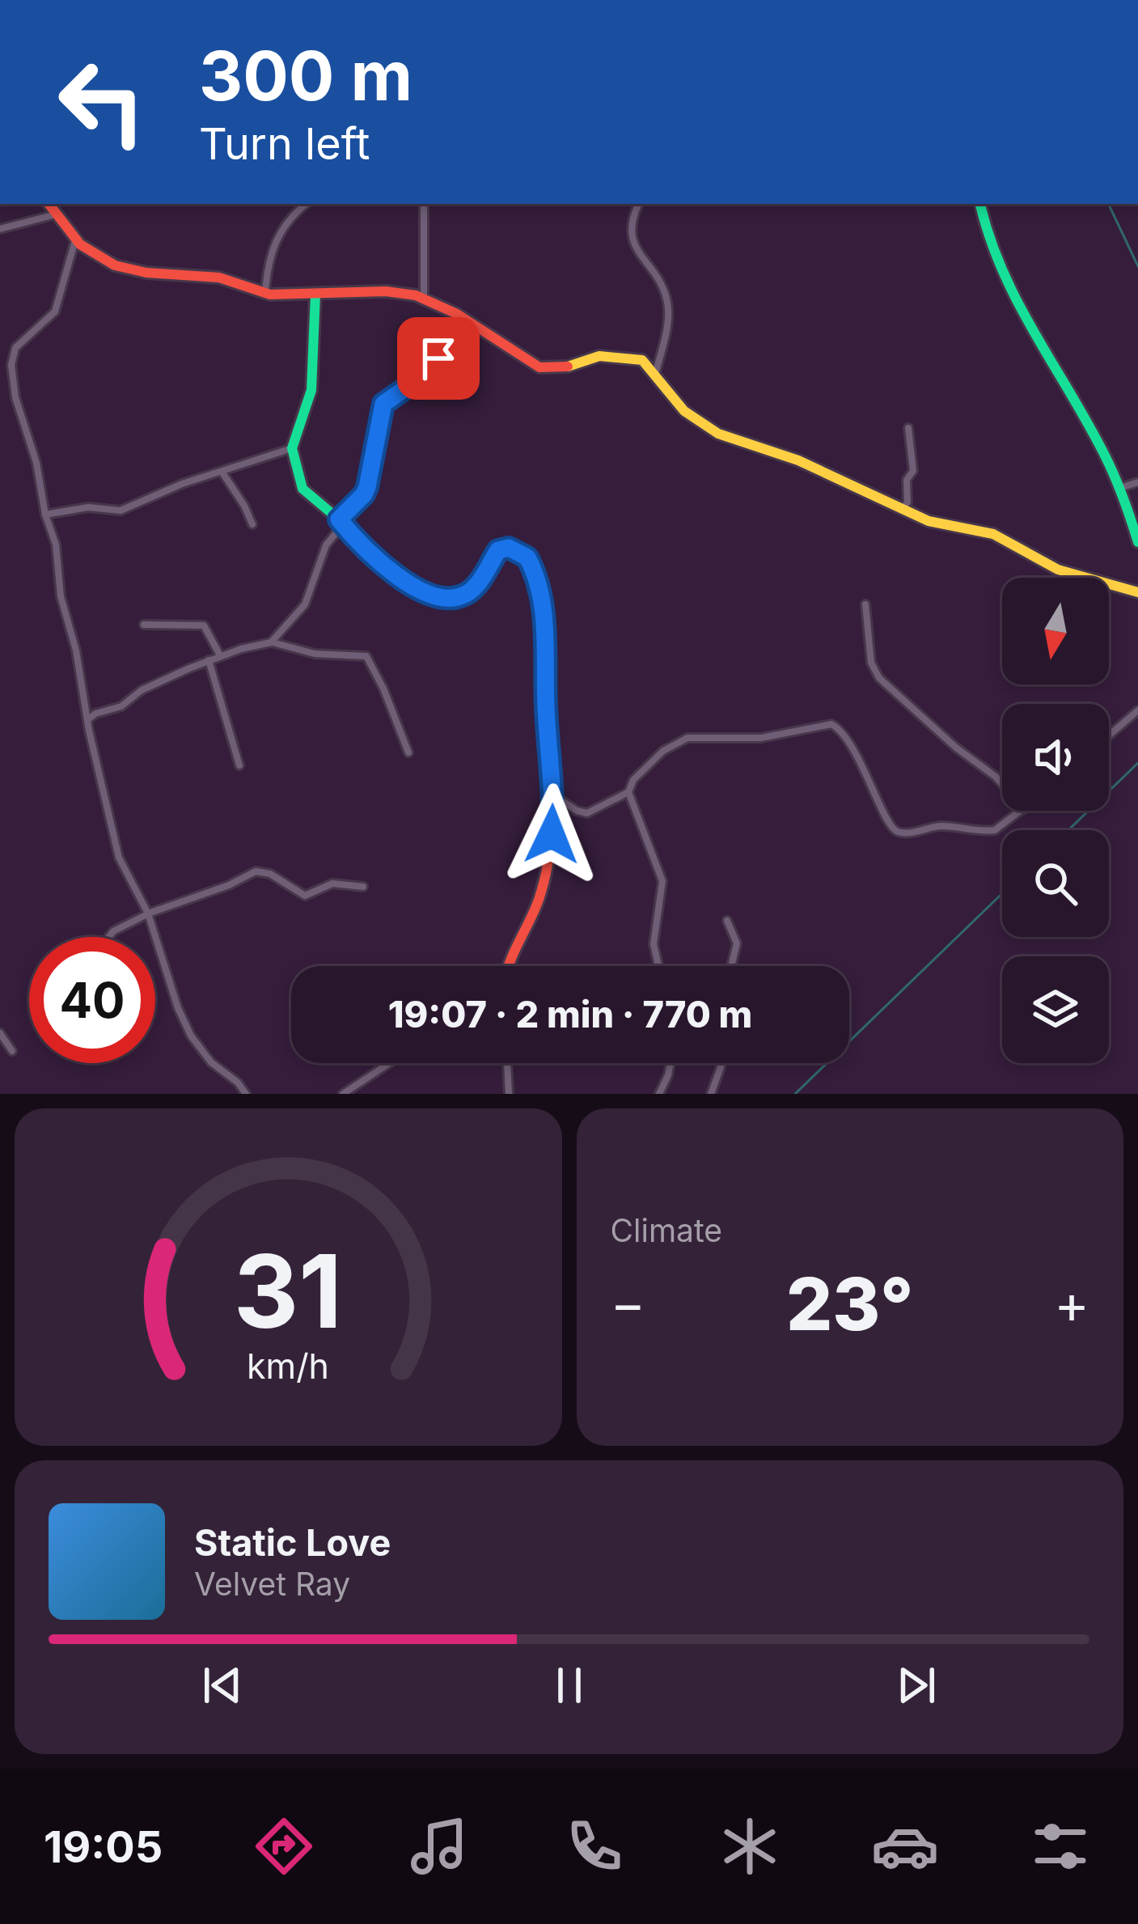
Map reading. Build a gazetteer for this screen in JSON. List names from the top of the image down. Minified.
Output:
{"north":"bottom","page":{"turn":["300 m","Turn left"],"limit":"40","trip":"19:07 · 2 min · 770 m","tile":"Climate","heat":["−","23°","+"],"song":["Static Love","Velvet Ray"],"tabs":"19:05","gauge":["31","km/h"]}}
